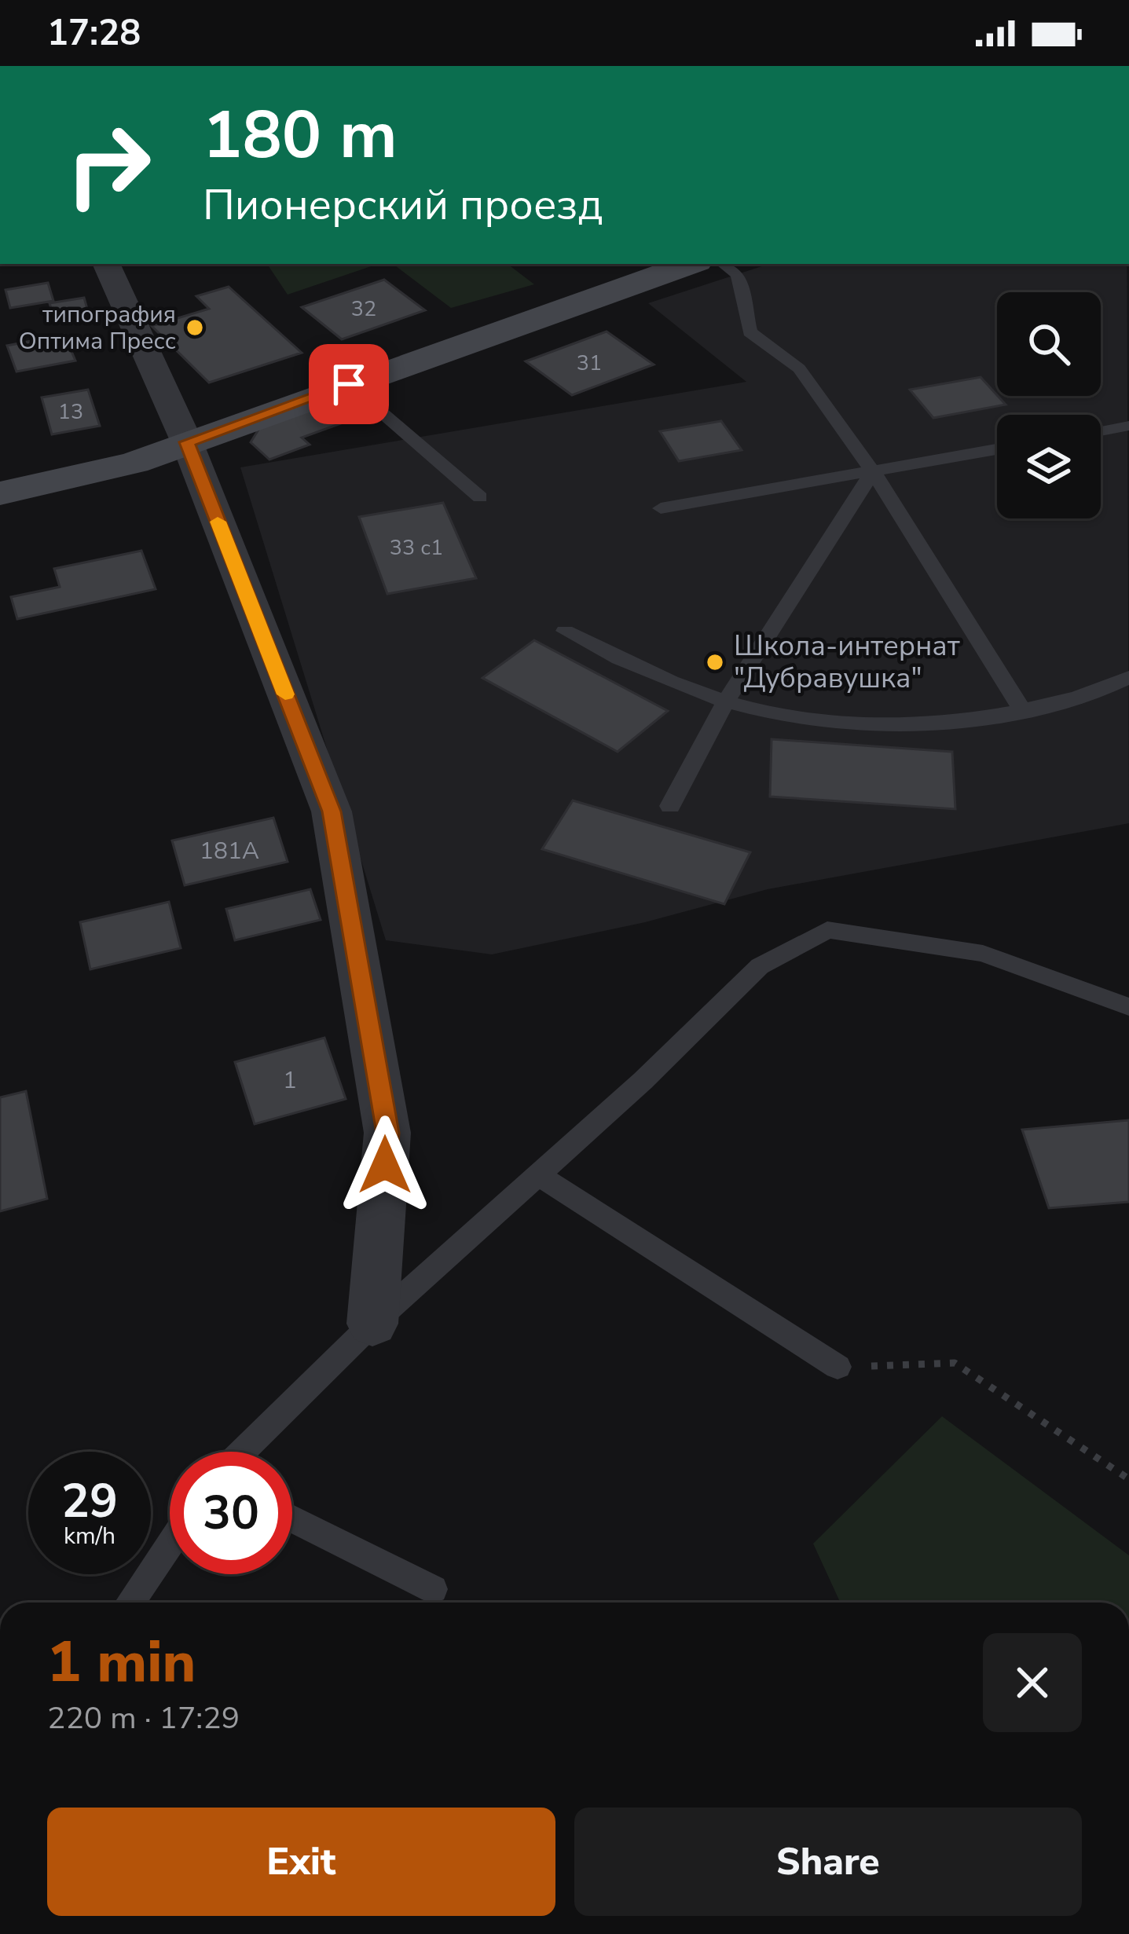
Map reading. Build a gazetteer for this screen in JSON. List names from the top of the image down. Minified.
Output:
{"places":["типография Оптима Пресс","Школа-интернат \"Дубравушка\""],"house_numbers":["32","31","13","33 с1","181А","1"],"page":{"status":"17:28","turn":["180 m","Пионерский проезд"],"speed":"29 km/h","limit":"30","heading":["1 min","220 m · 17:29"],"buttons":["Exit","Share"]}}
